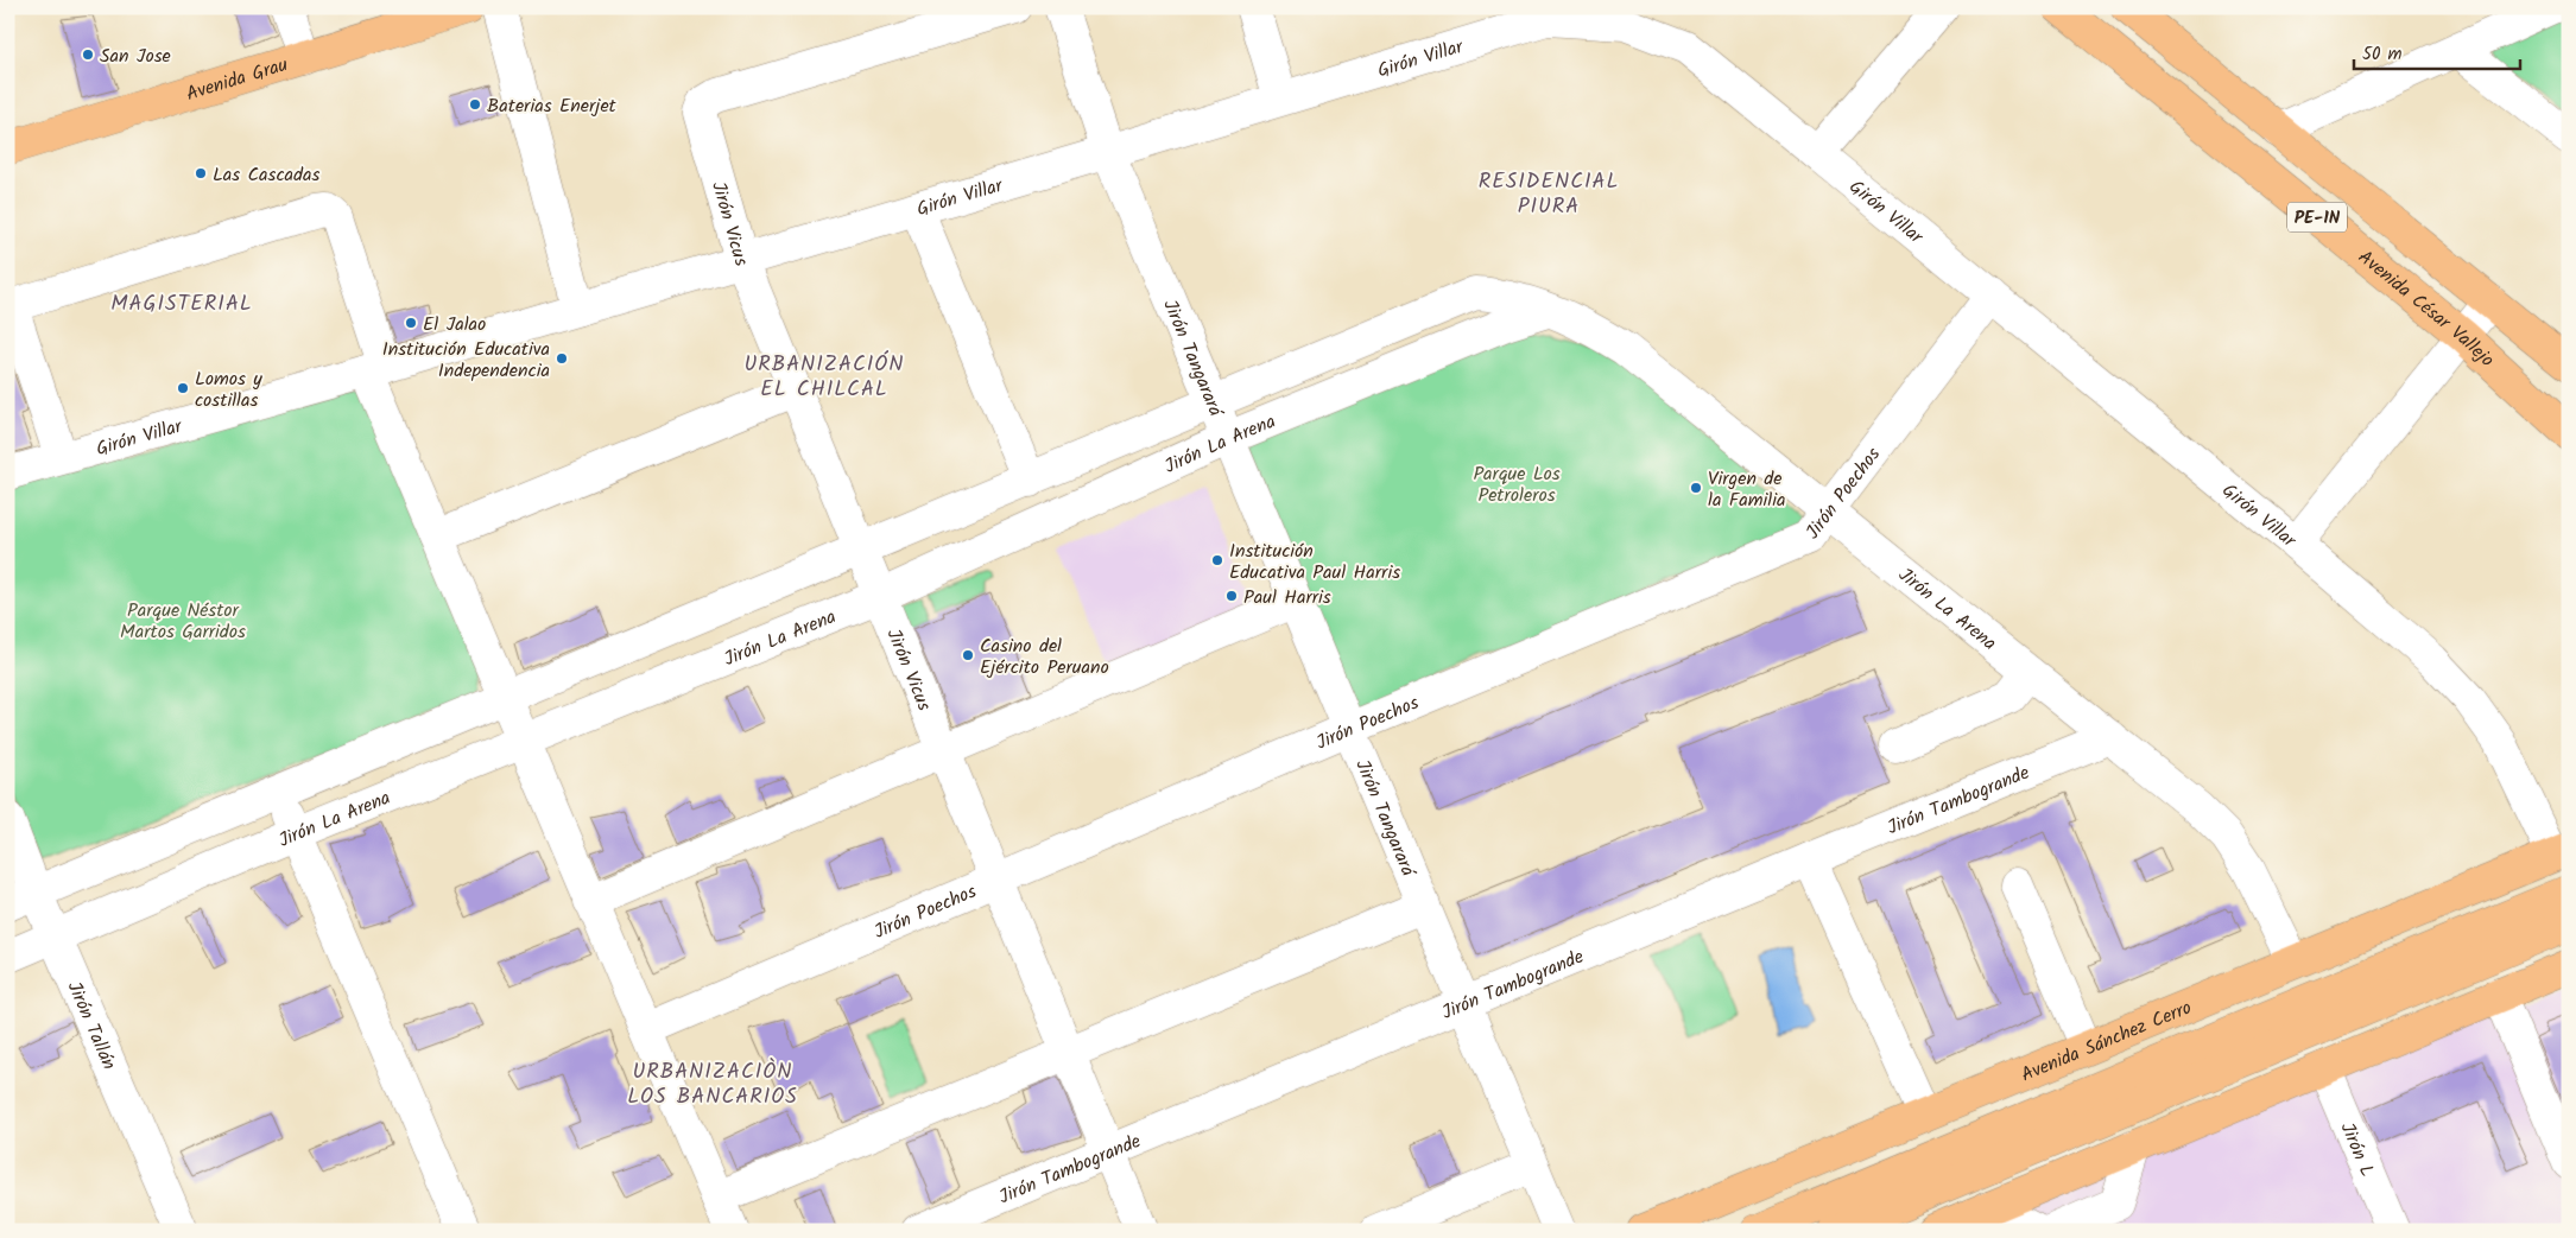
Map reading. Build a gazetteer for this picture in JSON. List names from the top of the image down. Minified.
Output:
{"streets":{"main road":["Avenida Grau","PE-1N","Avenida César Vallejo","Avenida Sánchez Cerro"],"street":["Girón Villar","Jirón Vicus","Jirón Tangarará","Jirón La Arena","Jirón Poechos","Jirón Tambogrande","Jirón Tallán","Jirón L"]},"crossings":[["Girón Villar","Jirón Vicus"],["Girón Villar","Jirón Tangarará"],["Girón Villar","Jirón Poechos"],["Girón Villar","Avenida Sánchez Cerro"],["Jirón Vicus","Jirón La Arena"],["Jirón Vicus","Jirón Poechos"],["Jirón Vicus","Jirón Tambogrande"],["Jirón Tangarará","Jirón La Arena"],["Jirón Tangarará","Jirón Poechos"],["Jirón Tangarará","Jirón Tambogrande"],["Jirón La Arena","Jirón Poechos"],["Jirón La Arena","Jirón Tambogrande"],["Jirón La Arena","Jirón Tallán"],["Jirón La Arena","Avenida Sánchez Cerro"]],"districts":["RESIDENCIAL PIURA","MAGISTERIAL","URBANIZACIÓN EL CHILCAL","URBANIZACIÒN LOS BANCARIOS"],"parks":["Parque Los Petroleros","Parque Néstor Martos Garridos"],"places":["San Jose","Baterias Enerjet","Las Cascadas","El Jalao","Institución Educativa Independencia","Lomos y costillas","Virgen de la Familia","Institución Educativa Paul Harris","Paul Harris","Casino del Ejército Peruano"],"scale_bar":"50 m"}
